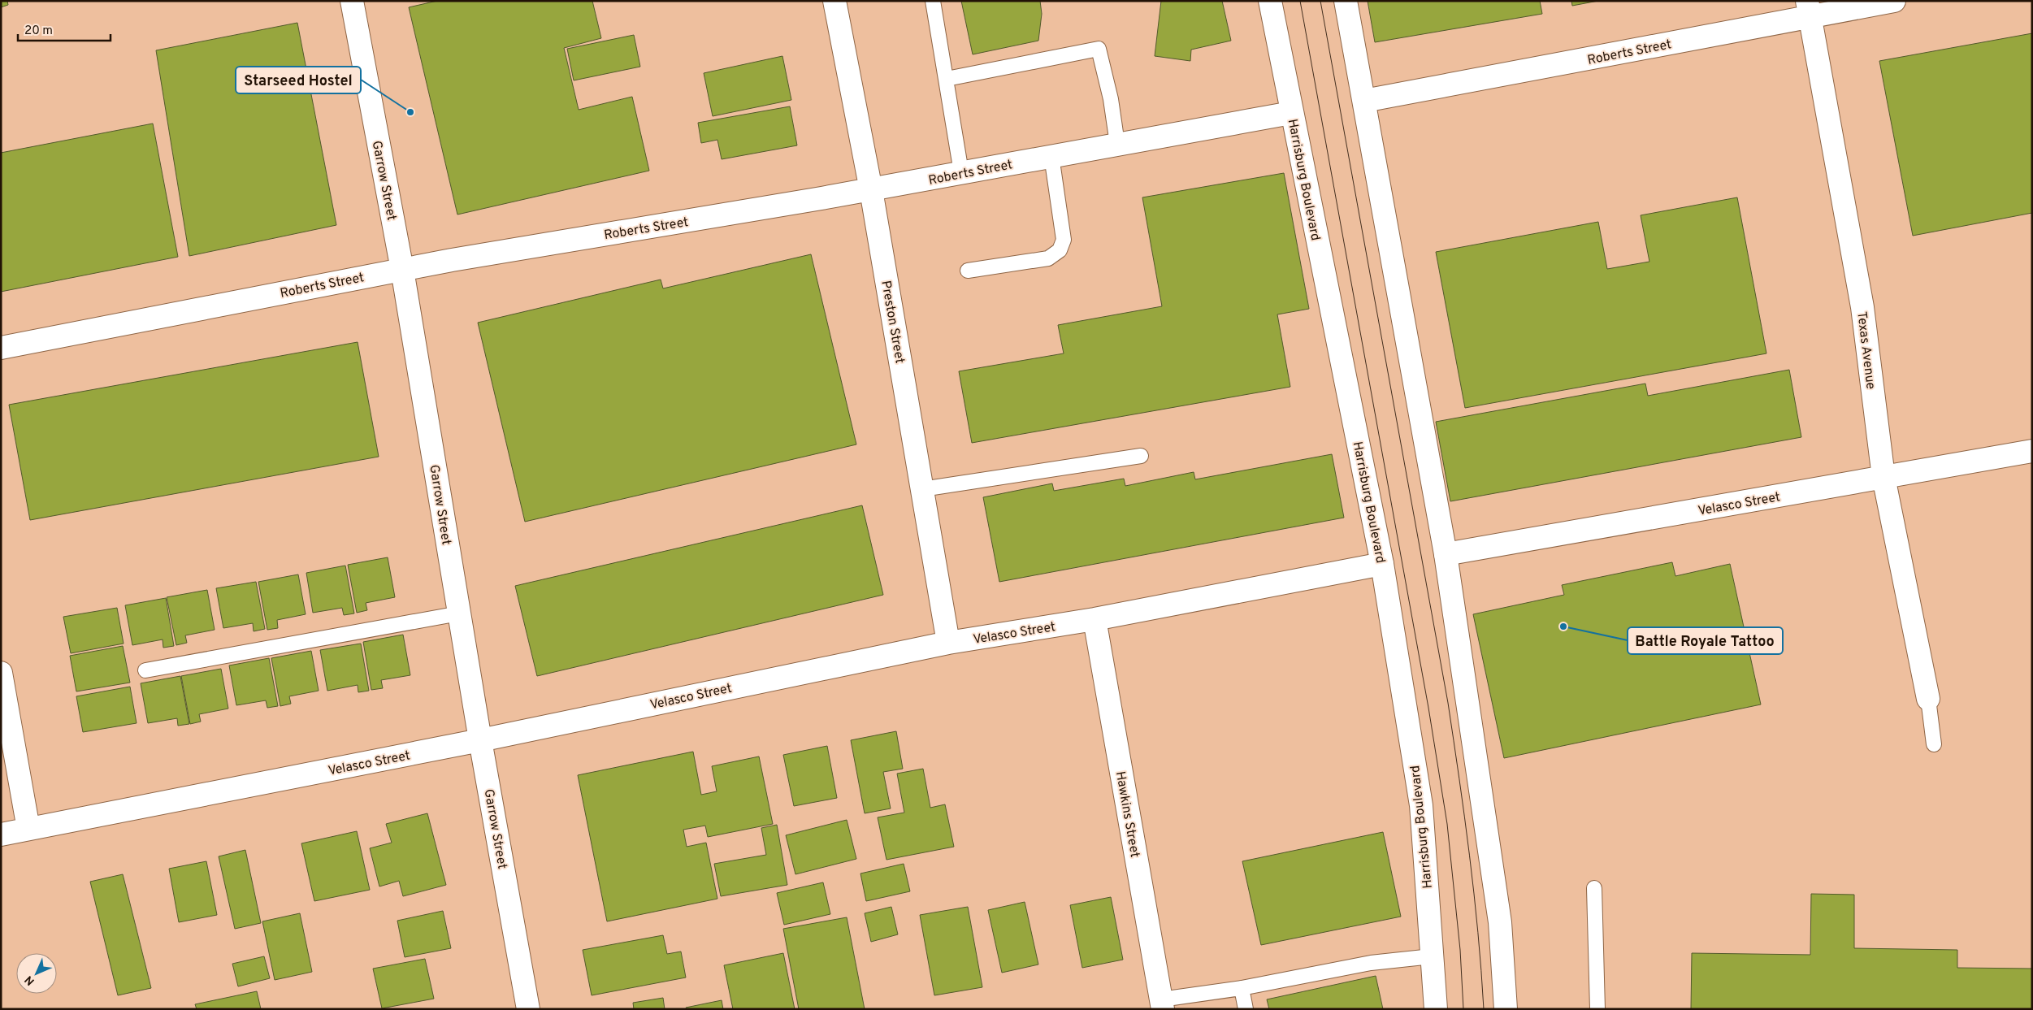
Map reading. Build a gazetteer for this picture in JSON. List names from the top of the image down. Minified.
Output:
{"streets":{"street":["Roberts Street","Harrisburg Boulevard","Garrow Street","Preston Street","Texas Avenue","Velasco Street","Hawkins Street"]},"crossings":[["Roberts Street","Harrisburg Boulevard"],["Roberts Street","Garrow Street"],["Roberts Street","Preston Street"],["Roberts Street","Texas Avenue"],["Harrisburg Boulevard","Velasco Street"],["Garrow Street","Velasco Street"],["Preston Street","Velasco Street"],["Texas Avenue","Velasco Street"],["Velasco Street","Hawkins Street"]],"places":["Starseed Hostel","Battle Royale Tattoo"],"scale_bar":"20 m","north":"bottom left"}
